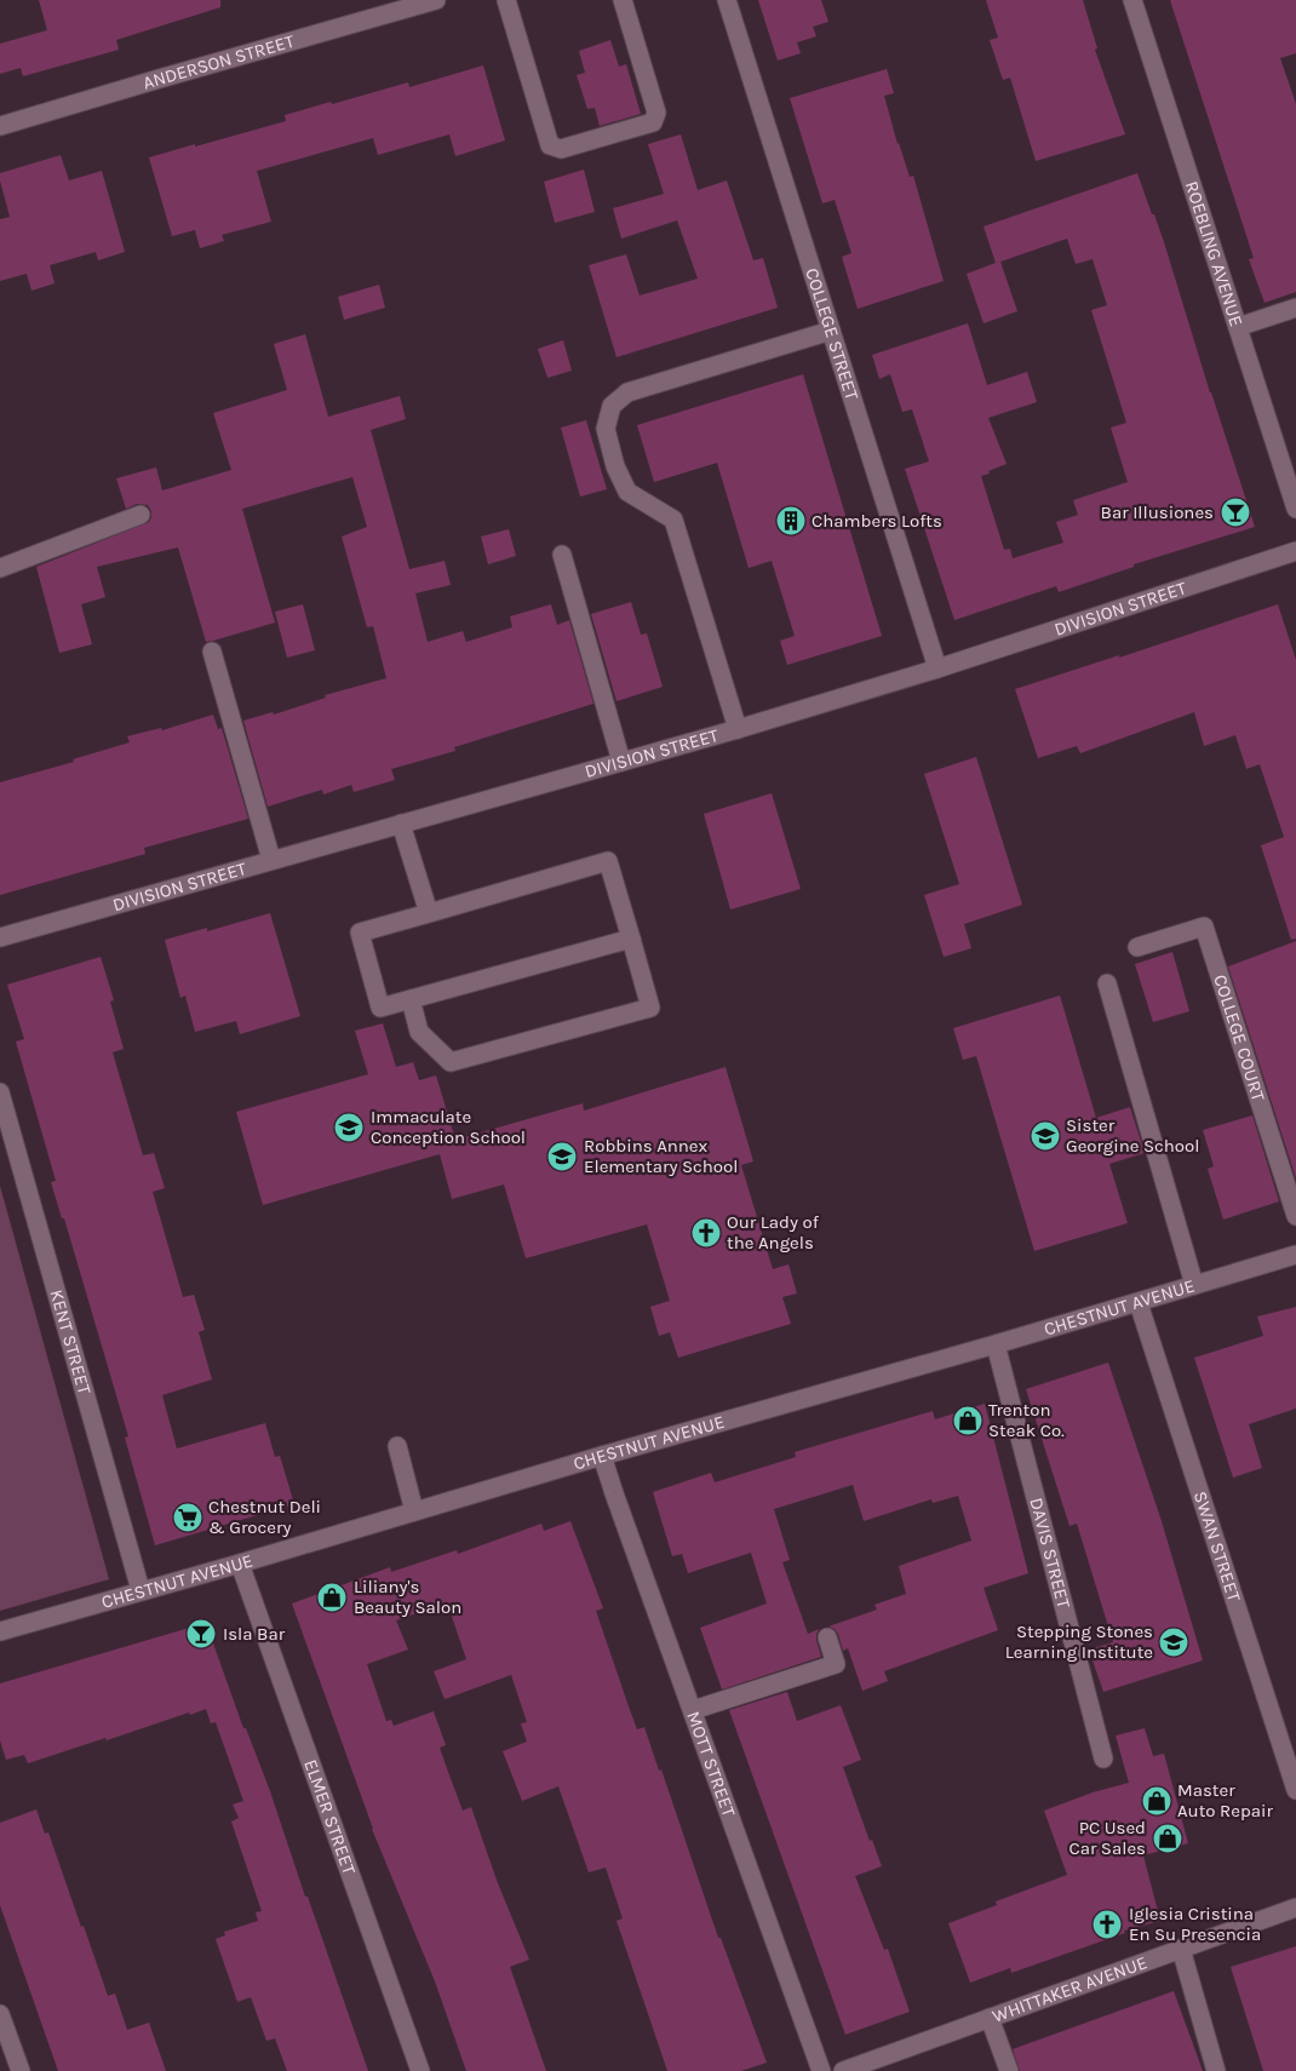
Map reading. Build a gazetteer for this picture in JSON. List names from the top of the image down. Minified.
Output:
{"streets":{"street":["ANDERSON STREET","ROEBLING AVENUE","COLLEGE STREET","DIVISION STREET","COLLEGE COURT","CHESTNUT AVENUE","KENT STREET","SWAN STREET","DAVIS STREET","MOTT STREET","ELMER STREET","WHITTAKER AVENUE"]},"crossings":[["COLLEGE STREET","DIVISION STREET"],["CHESTNUT AVENUE","KENT STREET"],["CHESTNUT AVENUE","SWAN STREET"],["CHESTNUT AVENUE","DAVIS STREET"],["CHESTNUT AVENUE","MOTT STREET"],["CHESTNUT AVENUE","ELMER STREET"]],"places":{"bar":["Bar Illusiones","Isla Bar"],"building":["Chambers Lofts"],"school or university":["Immaculate Conception School","Sister Georgine School","Robbins Annex Elementary School","Stepping Stones Learning Institute"],"church":["Our Lady of the Angels","Iglesia Cristina En Su Presencia"],"shop":["Trenton Steak Co.","Liliany's Beauty Salon","Master Auto Repair","PC Used Car Sales"],"supermarket":["Chestnut Deli & Grocery"]}}
